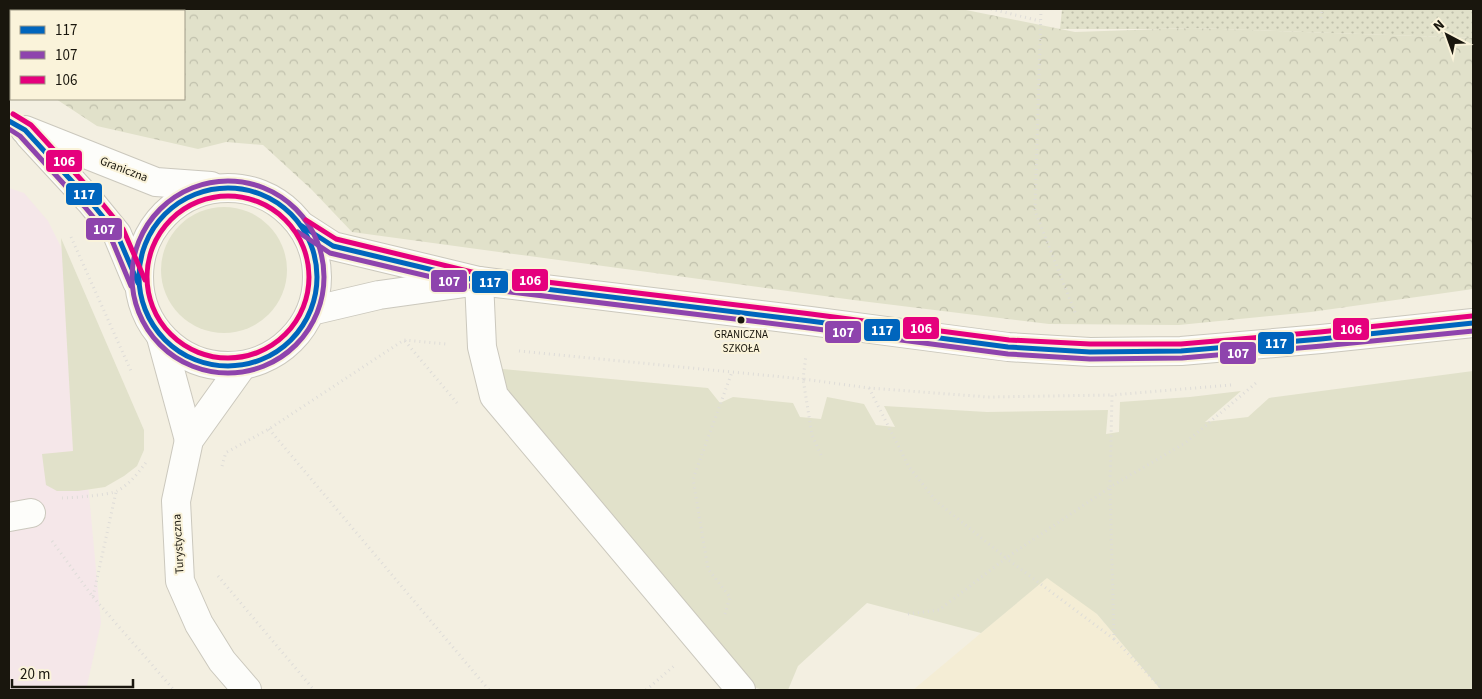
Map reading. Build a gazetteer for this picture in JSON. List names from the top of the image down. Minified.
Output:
{"streets":{"street":["Graniczna","Turystyczna"]},"crossings":[["Graniczna","Turystyczna"]],"places":["GRANICZNA SZKOŁA"],"lines":["transit line 106","transit line 117","transit line 107"],"legend":["117","107","106"],"scale_bar":"20 m","north":"top left"}
